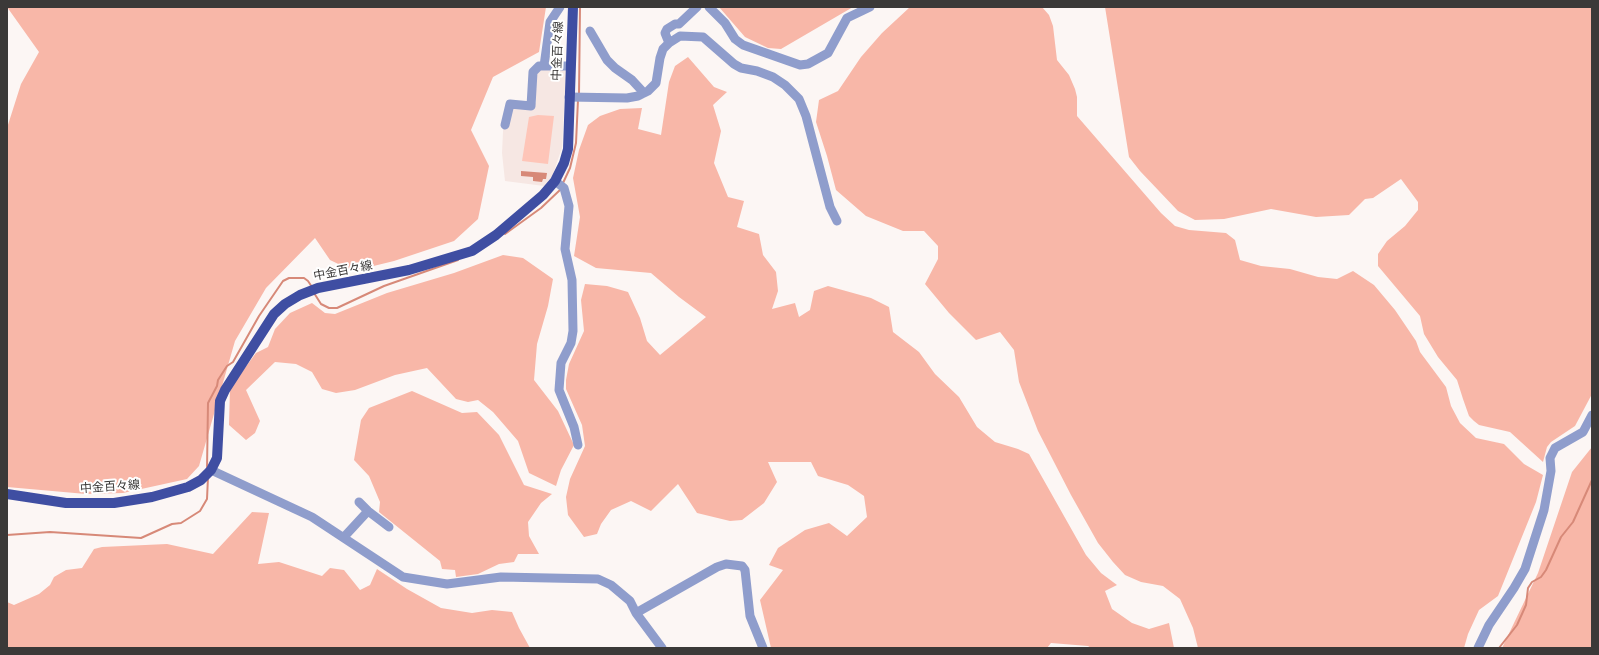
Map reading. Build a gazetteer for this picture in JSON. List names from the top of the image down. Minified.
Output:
{"streets":{"main road":["中金百々線"]}}
